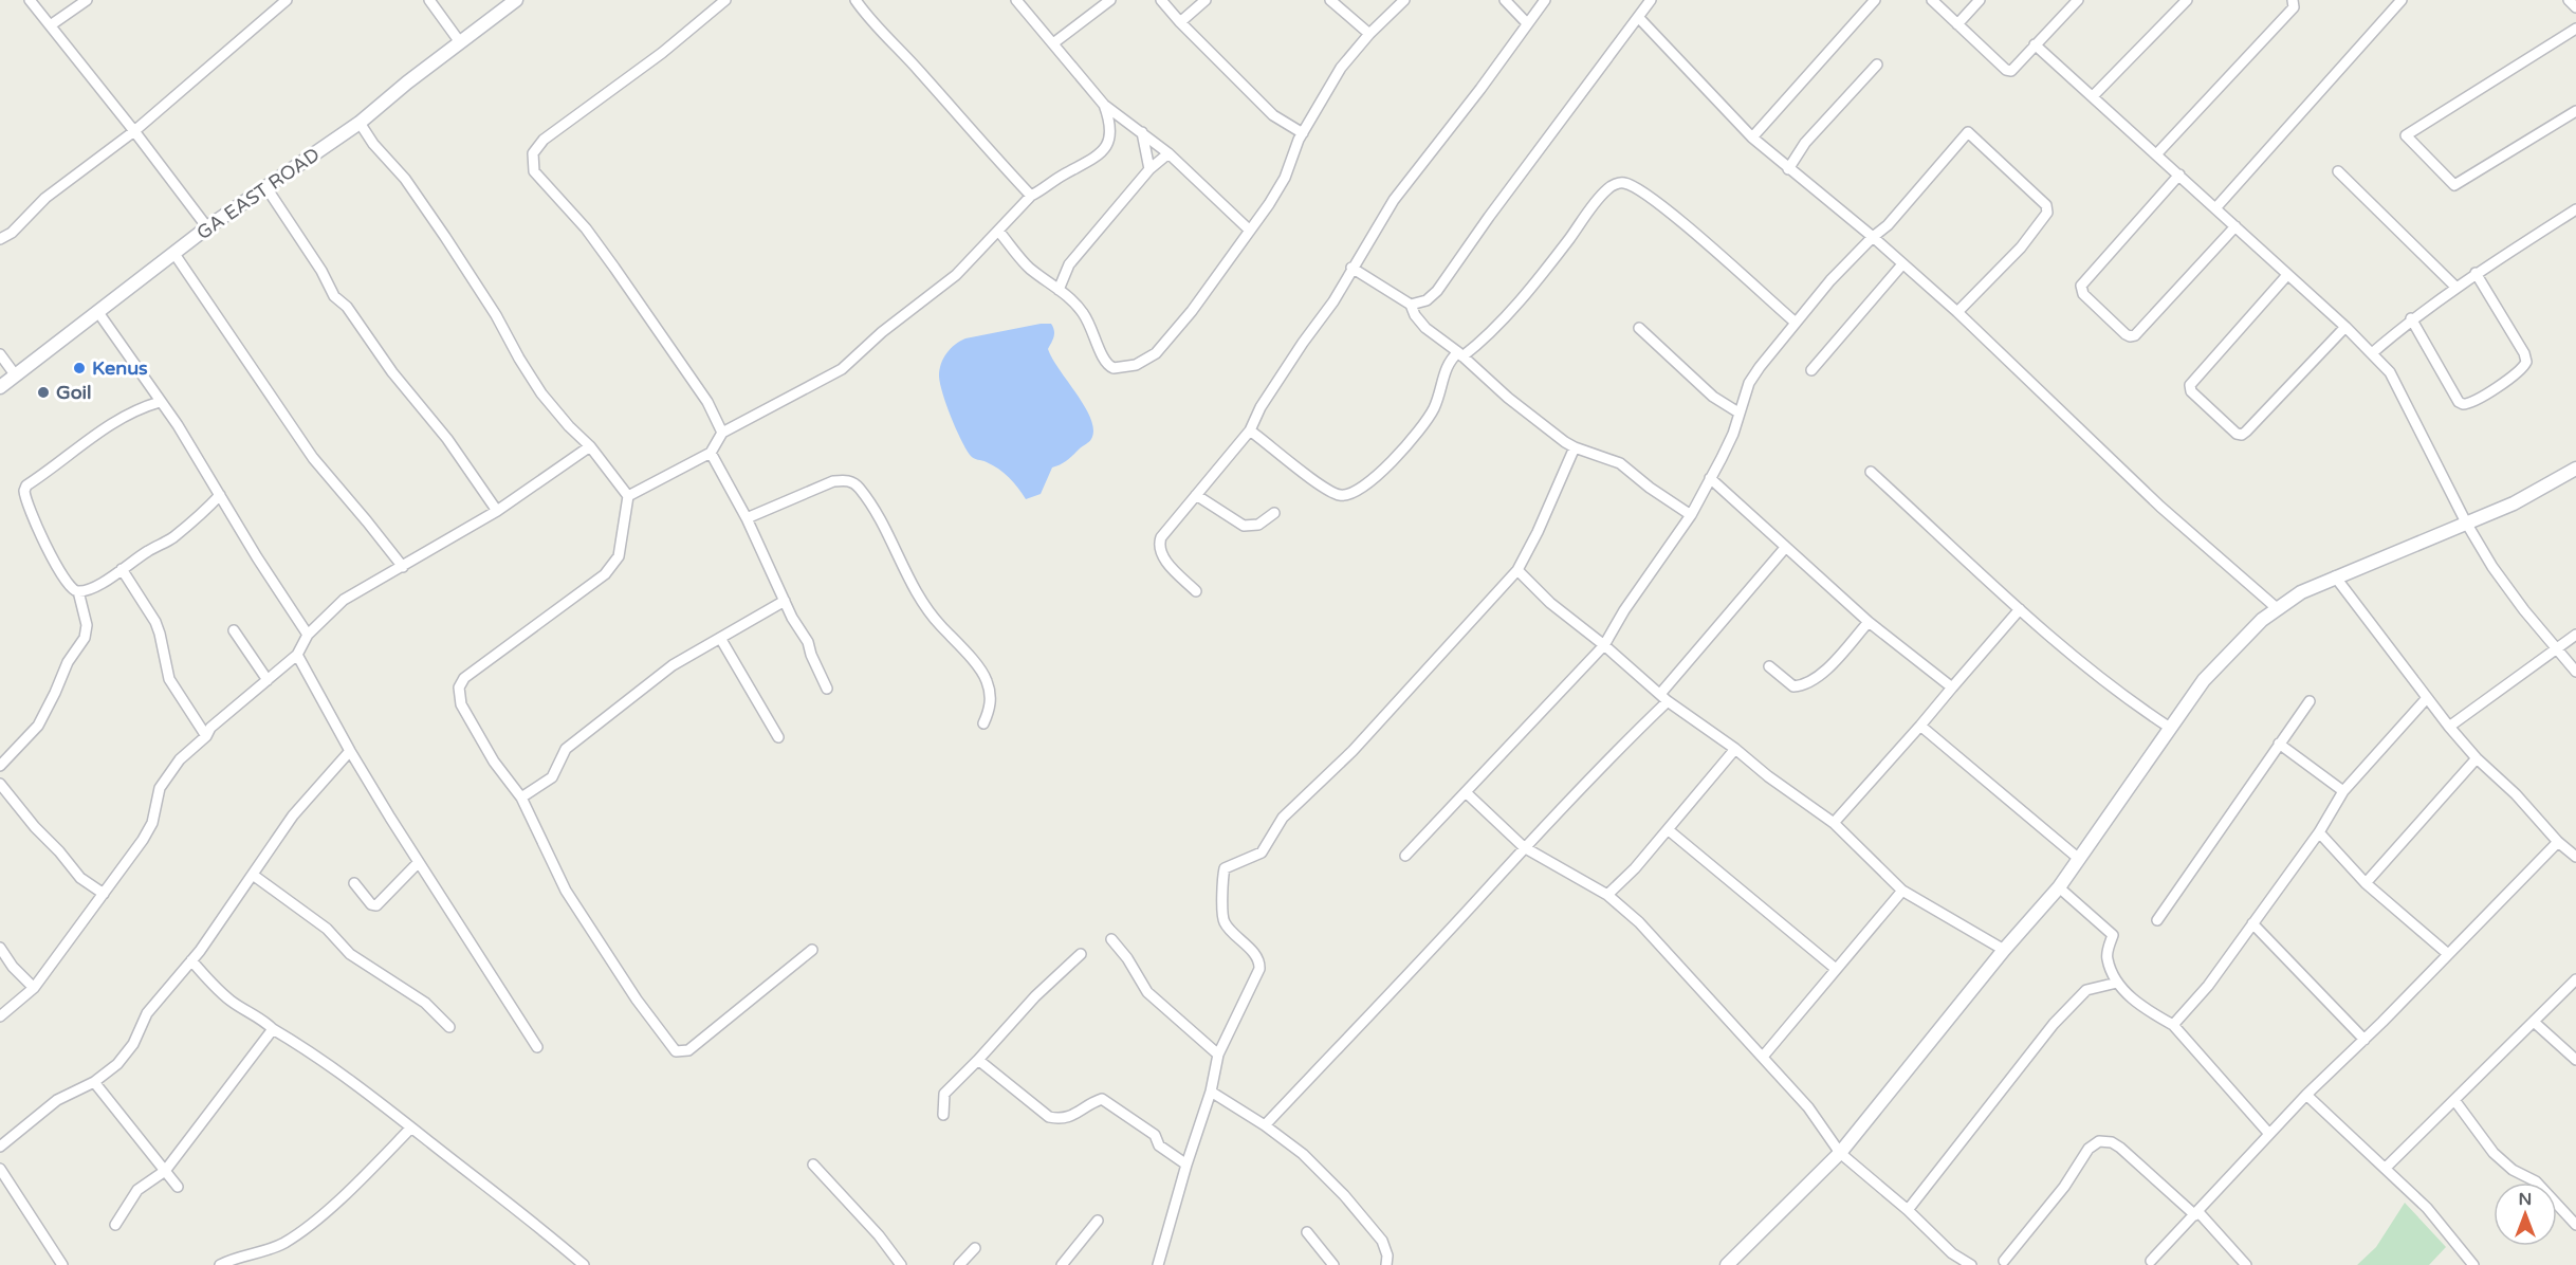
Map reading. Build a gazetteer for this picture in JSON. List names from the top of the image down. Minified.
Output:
{"streets":{"street":["GA EAST ROAD"]},"places":["Kenus","Goil"],"north":"top"}
